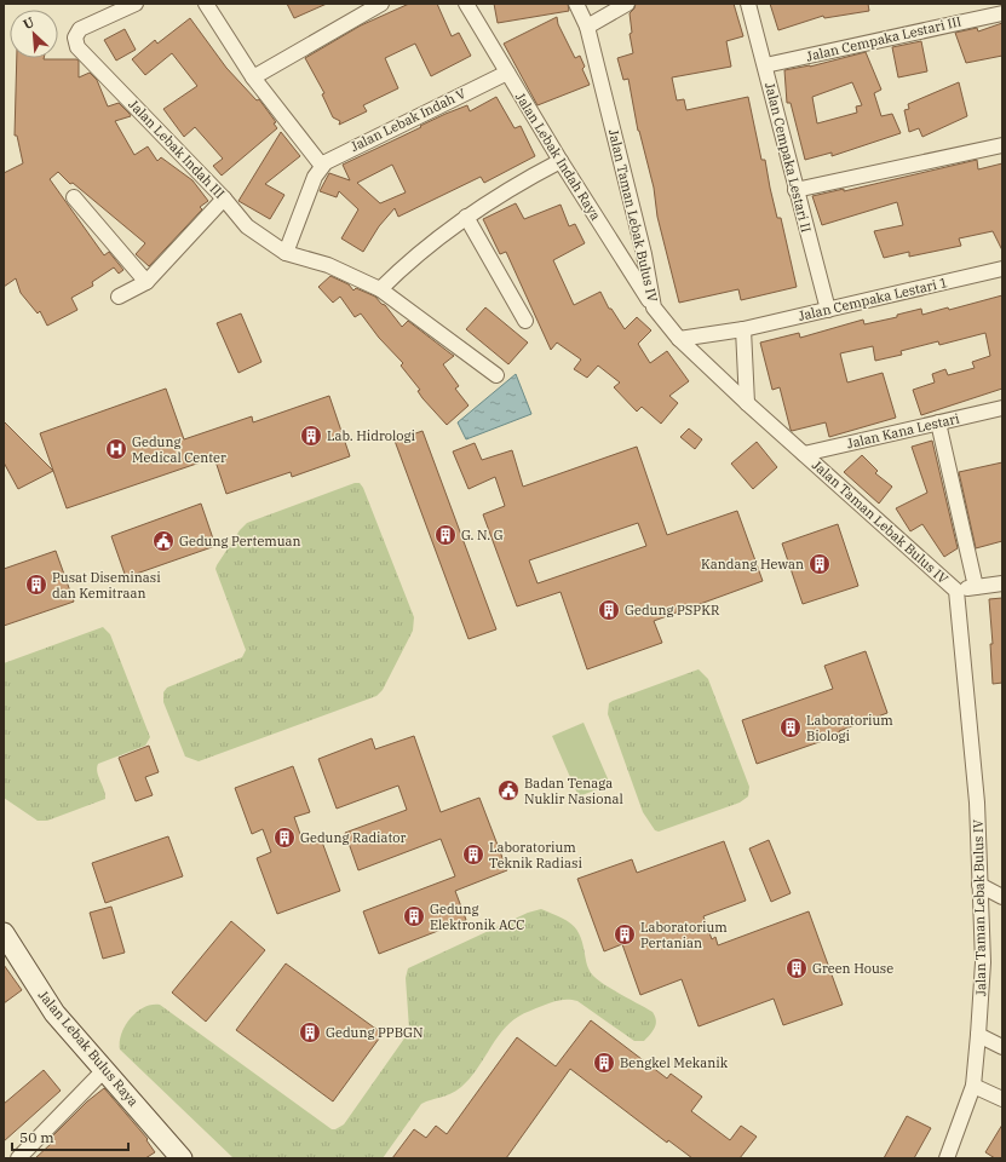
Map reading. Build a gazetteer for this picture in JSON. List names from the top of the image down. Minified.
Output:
{"streets":{"main road":["Jalan Lebak Bulus Raya"],"street":["Jalan Cempaka Lestari III","Jalan Lebak Indah V","Jalan Lebak Indah III","Jalan Lebak Indah Raya","Jalan Cempaka Lestari II","Jalan Taman Lebak Bulus IV","Jalan Cempaka Lestari 1","Jalan Kana Lestari"]},"crossings":[["Jalan Cempaka Lestari III","Jalan Cempaka Lestari II"],["Jalan Lebak Indah V","Jalan Lebak Indah Raya"],["Jalan Lebak Indah Raya","Jalan Taman Lebak Bulus IV"],["Jalan Cempaka Lestari II","Jalan Cempaka Lestari 1"],["Jalan Taman Lebak Bulus IV","Jalan Cempaka Lestari 1"],["Jalan Taman Lebak Bulus IV","Jalan Kana Lestari"]],"places":{"building":["Lab. Hidrologi","G. N. G","Kandang Hewan","Pusat Diseminasi dan Kemitraan","Gedung PSPKR","Laboratorium Biologi","Gedung Radiator","Laboratorium Teknik Radiasi","Gedung Elektronik ACC","Laboratorium Pertanian","Green House","Gedung PPBGN","Bengkel Mekanik"],"hospital":["Gedung Medical Center"],"public building":["Gedung Pertemuan","Badan Tenaga Nuklir Nasional"]},"scale_bar":"50 m","north":"top left"}
